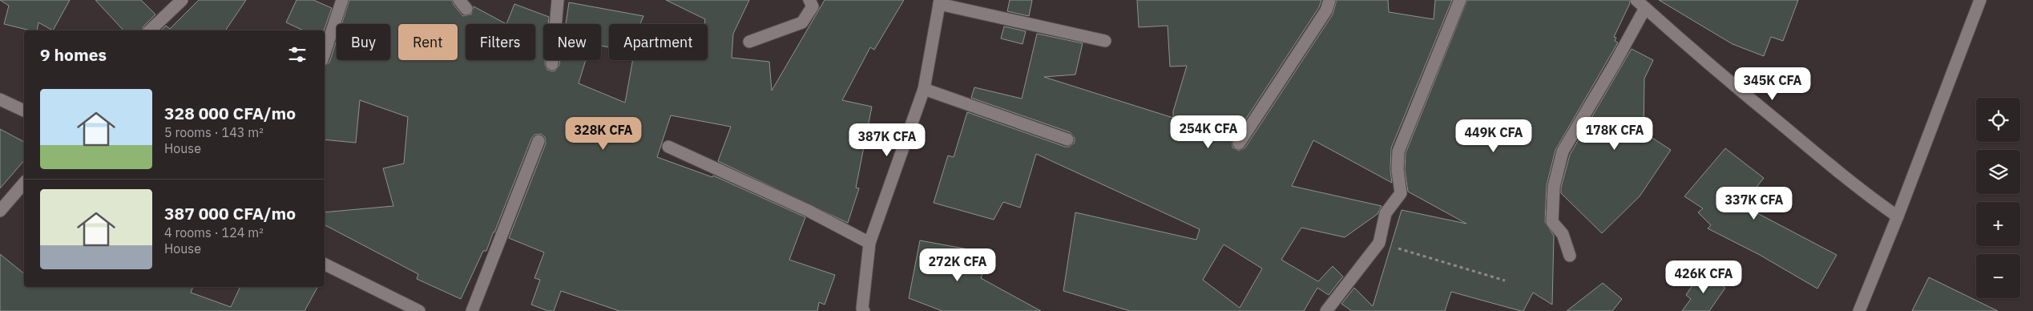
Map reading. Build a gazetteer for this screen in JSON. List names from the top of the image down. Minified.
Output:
{"page":{"chip":["Buy","Rent","Filters","New","Apartment"],"heading":"9 homes","price":["345K CFA","254K CFA","328K CFA","178K CFA","449K CFA","387K CFA","337K CFA","272K CFA","426K CFA"],"list":[{"name":"328 000 CFA/mo","note":"5 rooms · 143 m² · House"},{"name":"387 000 CFA/mo","note":"4 rooms · 124 m² · House"}],"map_buttons":["+","−"]}}
